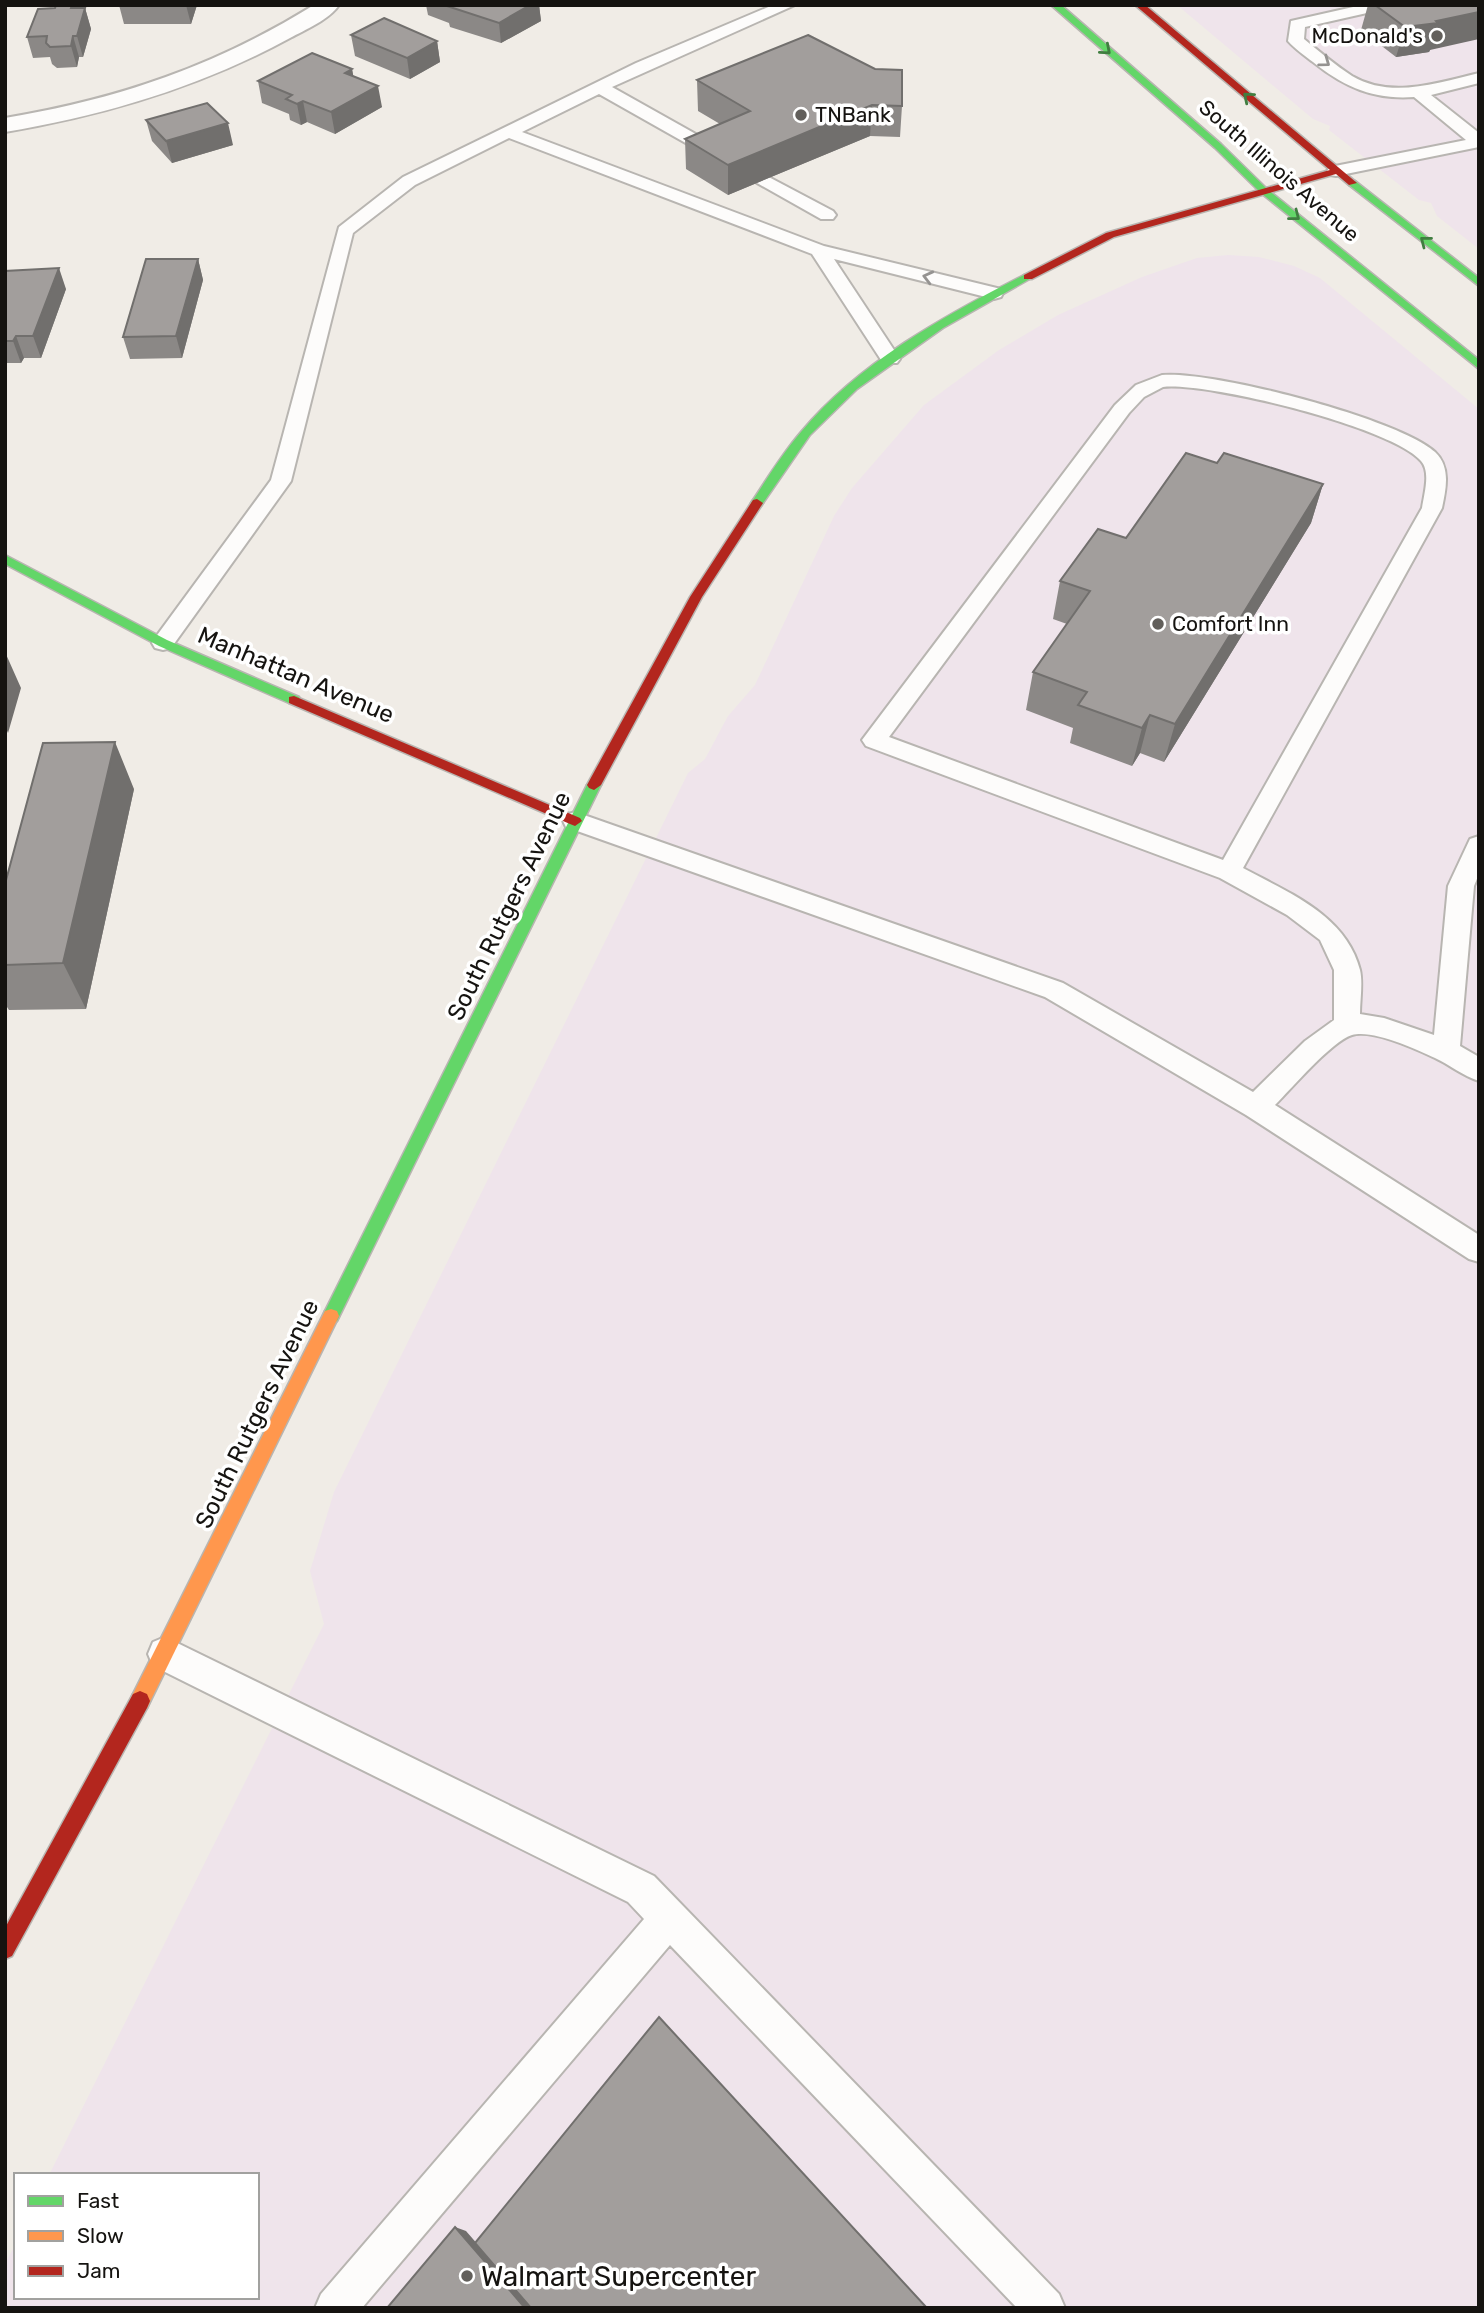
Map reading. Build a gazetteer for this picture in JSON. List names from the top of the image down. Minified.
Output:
{"streets":{"main road":["South Illinois Avenue","Manhattan Avenue","South Rutgers Avenue"]},"crossings":[["South Illinois Avenue","South Rutgers Avenue"],["Manhattan Avenue","South Rutgers Avenue"]],"places":["McDonald's","TNBank","Comfort Inn","Walmart Supercenter"],"legend":["Fast","Slow","Jam"]}
